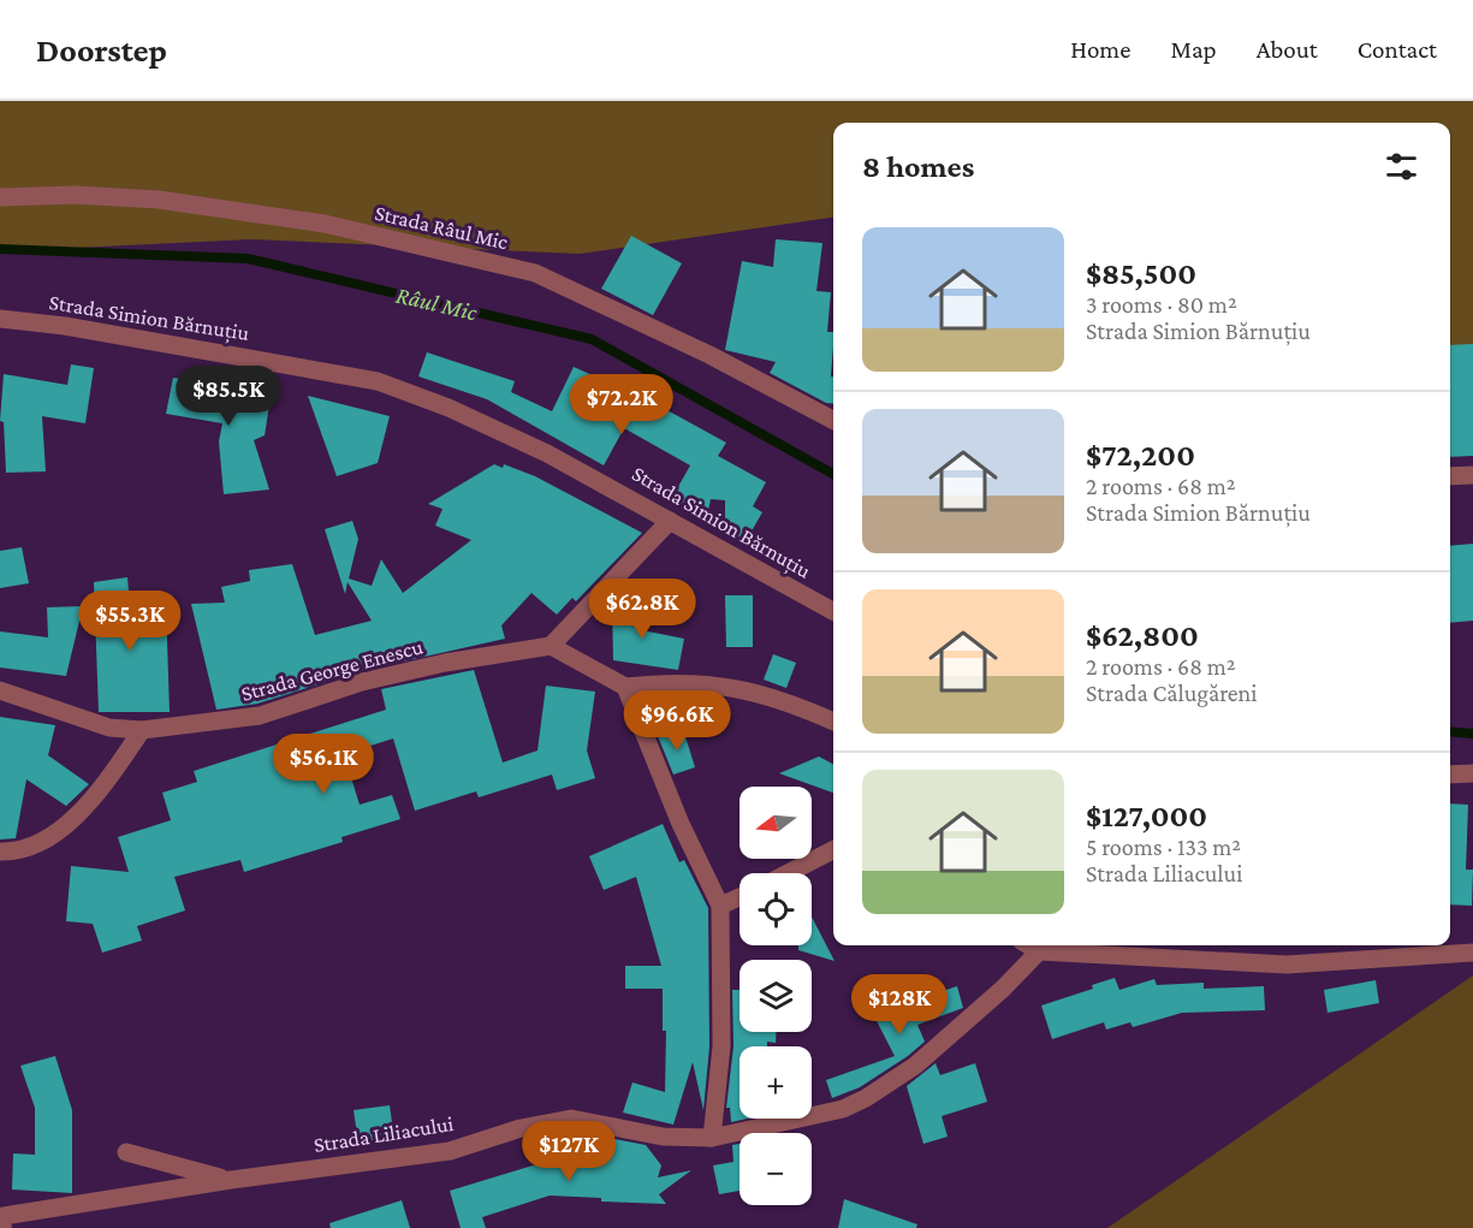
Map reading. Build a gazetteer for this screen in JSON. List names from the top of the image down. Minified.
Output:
{"streets":{"street":["Strada Râul Mic","Strada Simion Bărnuțiu","Strada George Enescu","Strada Liliacului"]},"water":["Râul Mic"],"north":"left","page":{"header":"Doorstep","nav":["Home","Map","About","Contact"],"heading":"8 homes","list":[{"name":"$85,500","note":"3 rooms · 80 m² · Strada Simion Bărnuțiu"},{"name":"$72,200","note":"2 rooms · 68 m² · Strada Simion Bărnuțiu"},{"name":"$62,800","note":"2 rooms · 68 m² · Strada Călugăreni"},{"name":"$127,000","note":"5 rooms · 133 m² · Strada Liliacului"}],"price":["$85.5K","$72.2K","$62.8K","$55.3K","$96.6K","$56.1K","$128K","$127K"],"map_buttons":["+","−"]}}
